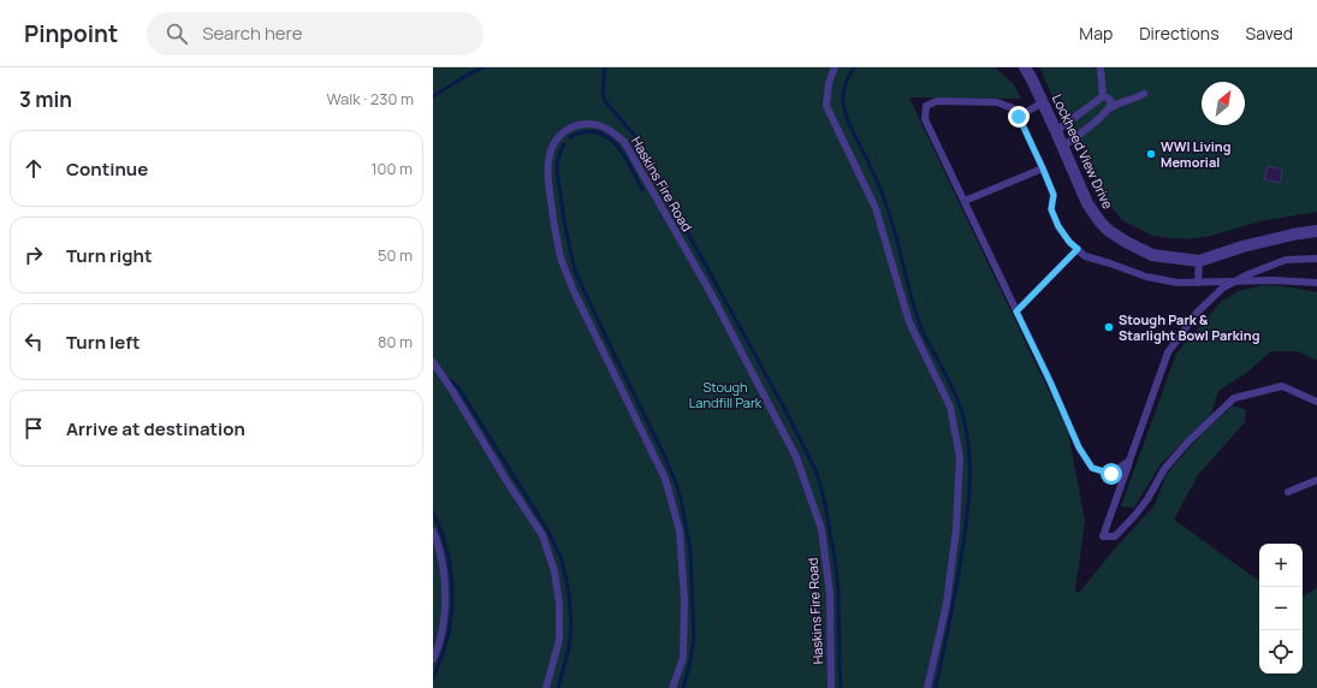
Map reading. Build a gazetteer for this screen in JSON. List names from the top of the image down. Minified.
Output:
{"streets":{"street":["Lockheed View Drive"],"lane":["Haskins Fire Road"]},"parks":["Stough Landfill Park"],"places":["WWI Living Memorial","Stough Park & Starlight Bowl Parking"],"north":"top right","page":{"header":"Pinpoint","search":"Search here","nav":["Map","Directions","Saved"],"heading":["3 min","Walk · 230 m"],"list":[["Continue","100 m"],["Turn right","50 m"],["Turn left","80 m"],"Arrive at destination"],"map_buttons":["+","−"]}}
